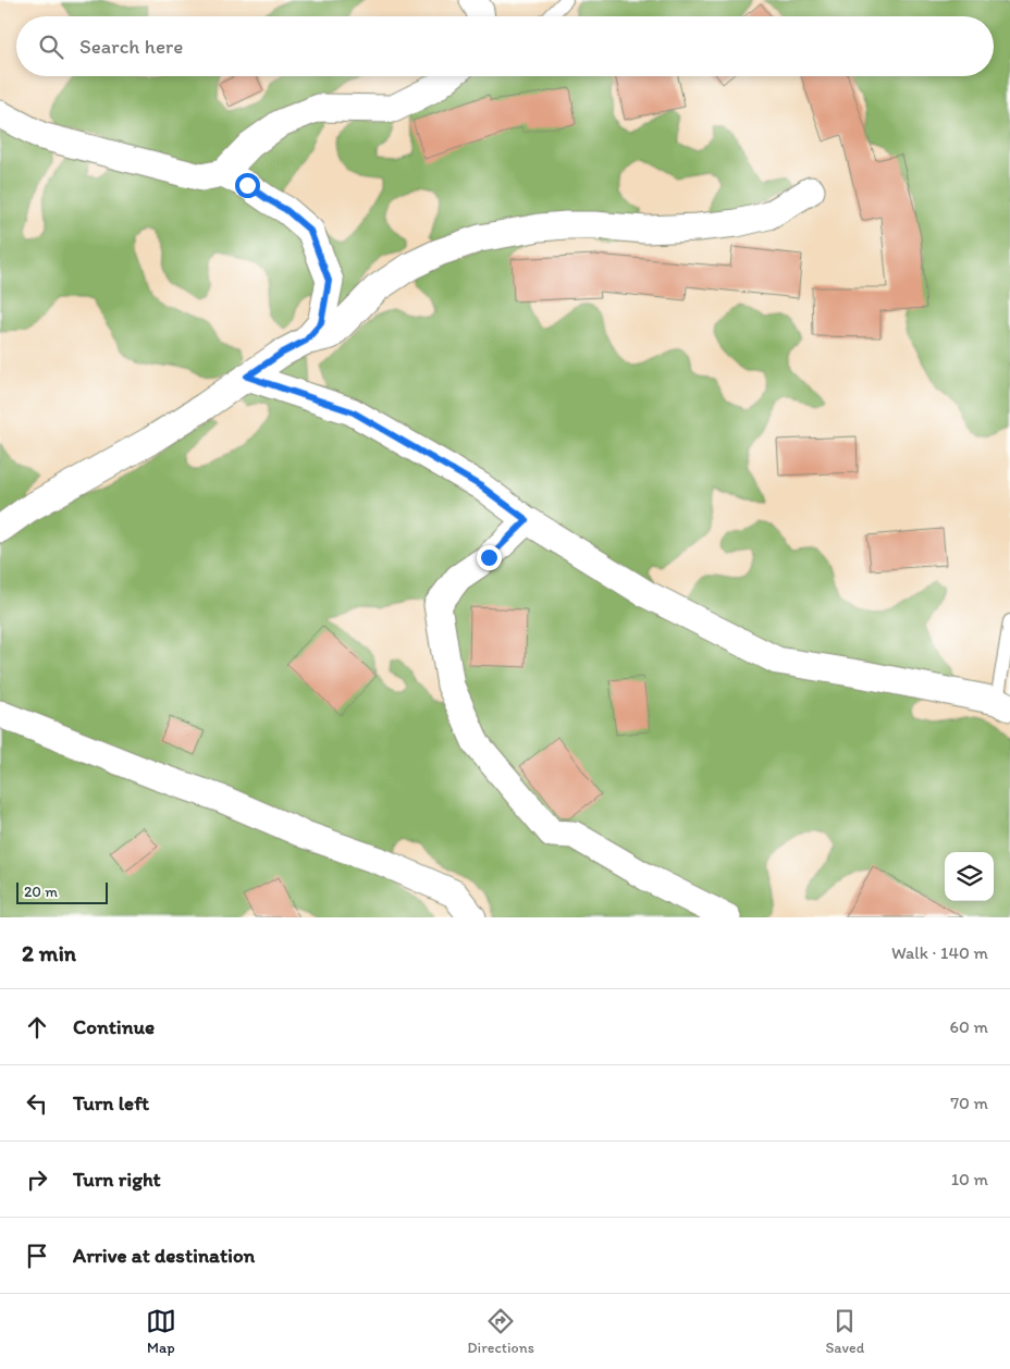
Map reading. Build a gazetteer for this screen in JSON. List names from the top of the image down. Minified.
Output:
{"scale_bar":"20 m","page":{"search":"Search here","scale":"20 m","heading":["2 min","Walk · 140 m"],"list":[["Continue","60 m"],["Turn left","70 m"],["Turn right","10 m"],"Arrive at destination"],"nav":["Map","Directions","Saved"]}}
